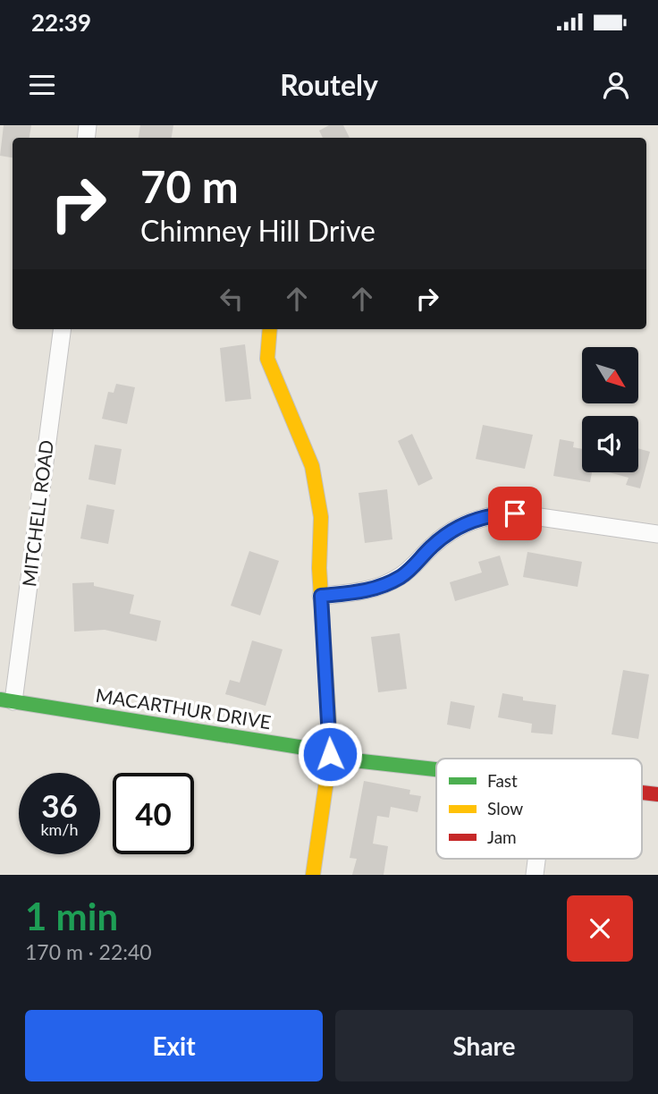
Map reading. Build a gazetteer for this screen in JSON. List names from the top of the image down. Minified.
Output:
{"streets":{"main road":["MACARTHUR DRIVE"],"street":["MITCHELL ROAD"]},"crossings":[["MITCHELL ROAD","MACARTHUR DRIVE"]],"legend":["Fast","Slow","Jam"],"north":"bottom right","page":{"status":"22:39","header":"Routely","turn":["70 m","Chimney Hill Drive"],"speed":"36 km/h","limit":"40","heading":["1 min","170 m · 22:40"],"buttons":["Exit","Share"]}}
